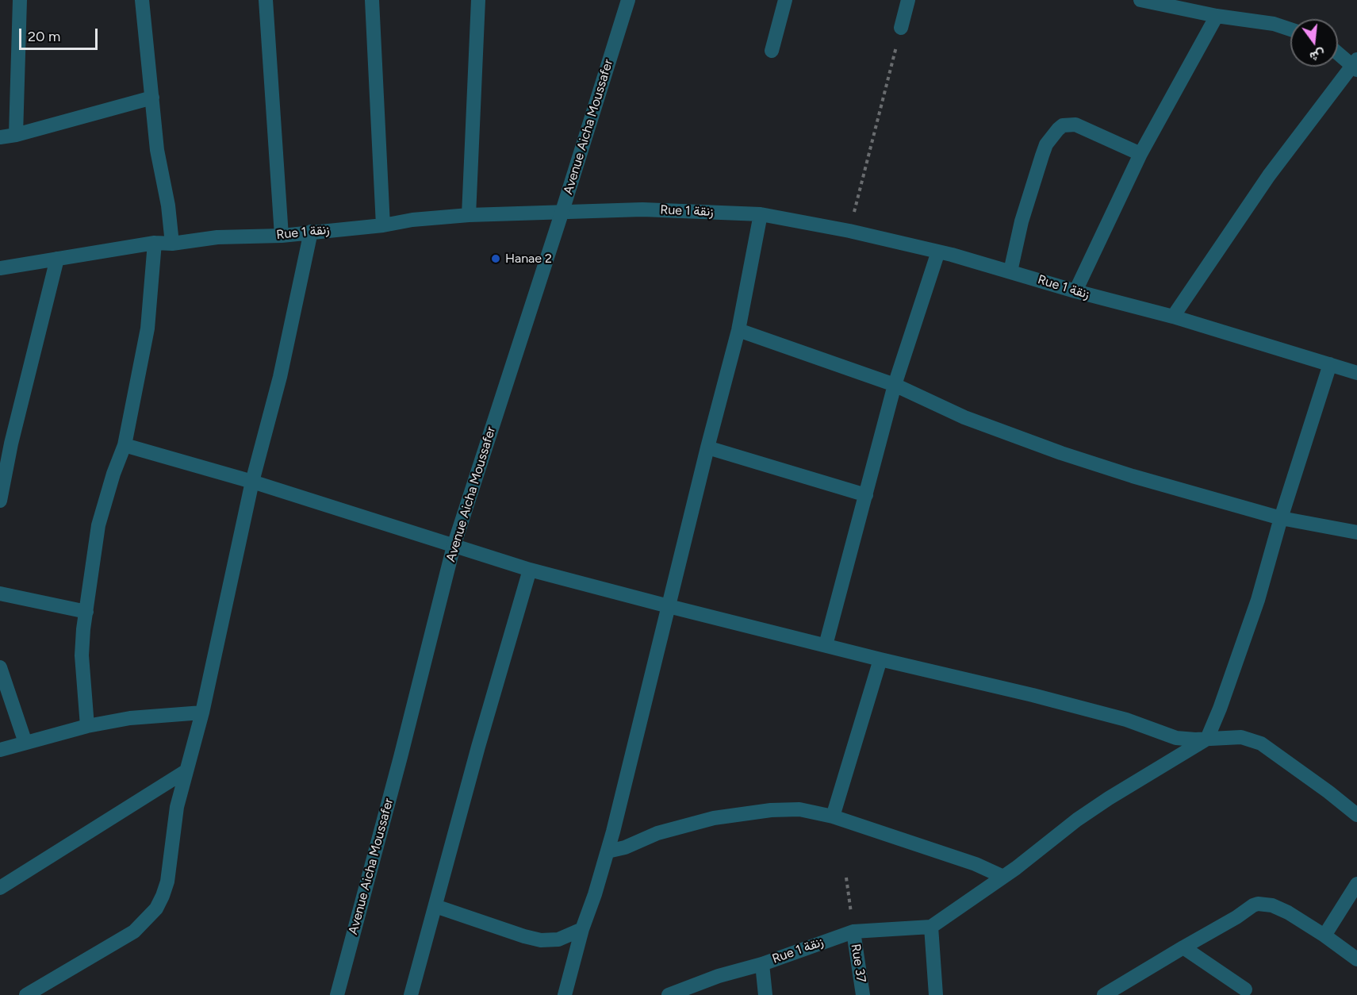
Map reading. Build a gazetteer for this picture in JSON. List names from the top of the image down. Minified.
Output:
{"streets":{"street":["Avenue Aicha Moussafer","Rue 1 زنقة","Rue 37"]},"crossings":[["Avenue Aicha Moussafer","Rue 1 زنقة"],["Rue 1 زنقة","Rue 37"]],"places":["Hanae 2"],"scale_bar":"20 m","north":"bottom"}
